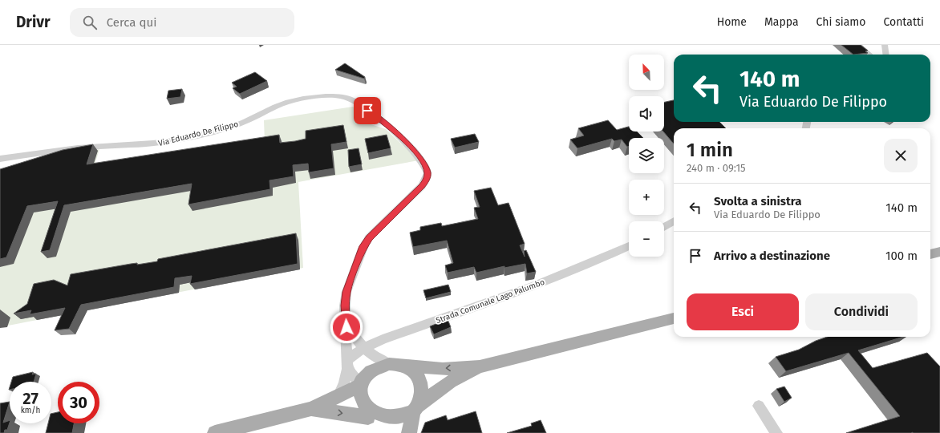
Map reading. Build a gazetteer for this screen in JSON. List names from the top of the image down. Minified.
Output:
{"streets":{"street":["Via Eduardo De Filippo","Strada Comunale Lago Palumbo"]},"crossings":[["Via Eduardo De Filippo","Strada Comunale Lago Palumbo"]],"north":"top left","page":{"header":"Drivr","search":"Cerca qui","nav":["Home","Mappa","Chi siamo","Contatti"],"map_buttons":["+","−"],"turn":["140 m","Via Eduardo De Filippo"],"heading":["1 min","240 m · 09:15"],"list":[{"name":"Svolta a sinistra","note":"Via Eduardo De Filippo","value":"140 m"},{"name":"Arrivo a destinazione","value":"100 m"}],"buttons":["Esci","Condividi"],"speed":"27 km/h","limit":"30"}}
